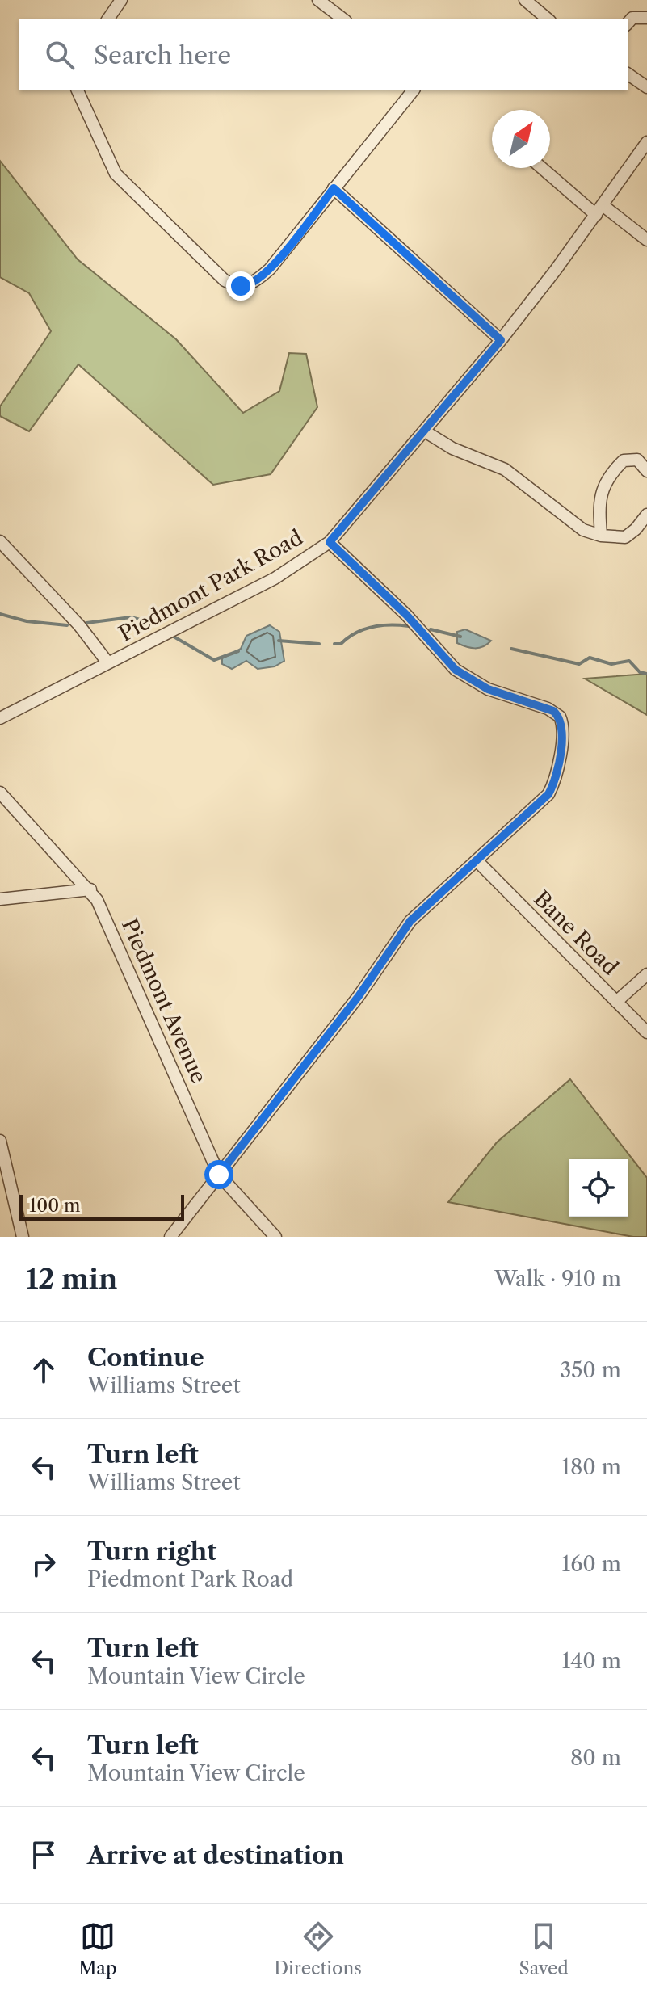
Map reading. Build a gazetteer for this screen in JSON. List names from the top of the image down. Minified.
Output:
{"streets":{"street":["Piedmont Park Road","Bane Road","Piedmont Avenue"]},"scale_bar":"100 m","north":"top right","page":{"search":"Search here","scale":"100 m","heading":["12 min","Walk · 910 m"],"list":[["Continue","Williams Street","350 m"],["Turn left","Williams Street","180 m"],["Turn right","Piedmont Park Road","160 m"],["Turn left","Mountain View Circle","140 m"],["Turn left","Mountain View Circle","80 m"],"Arrive at destination"],"nav":["Map","Directions","Saved"]}}
